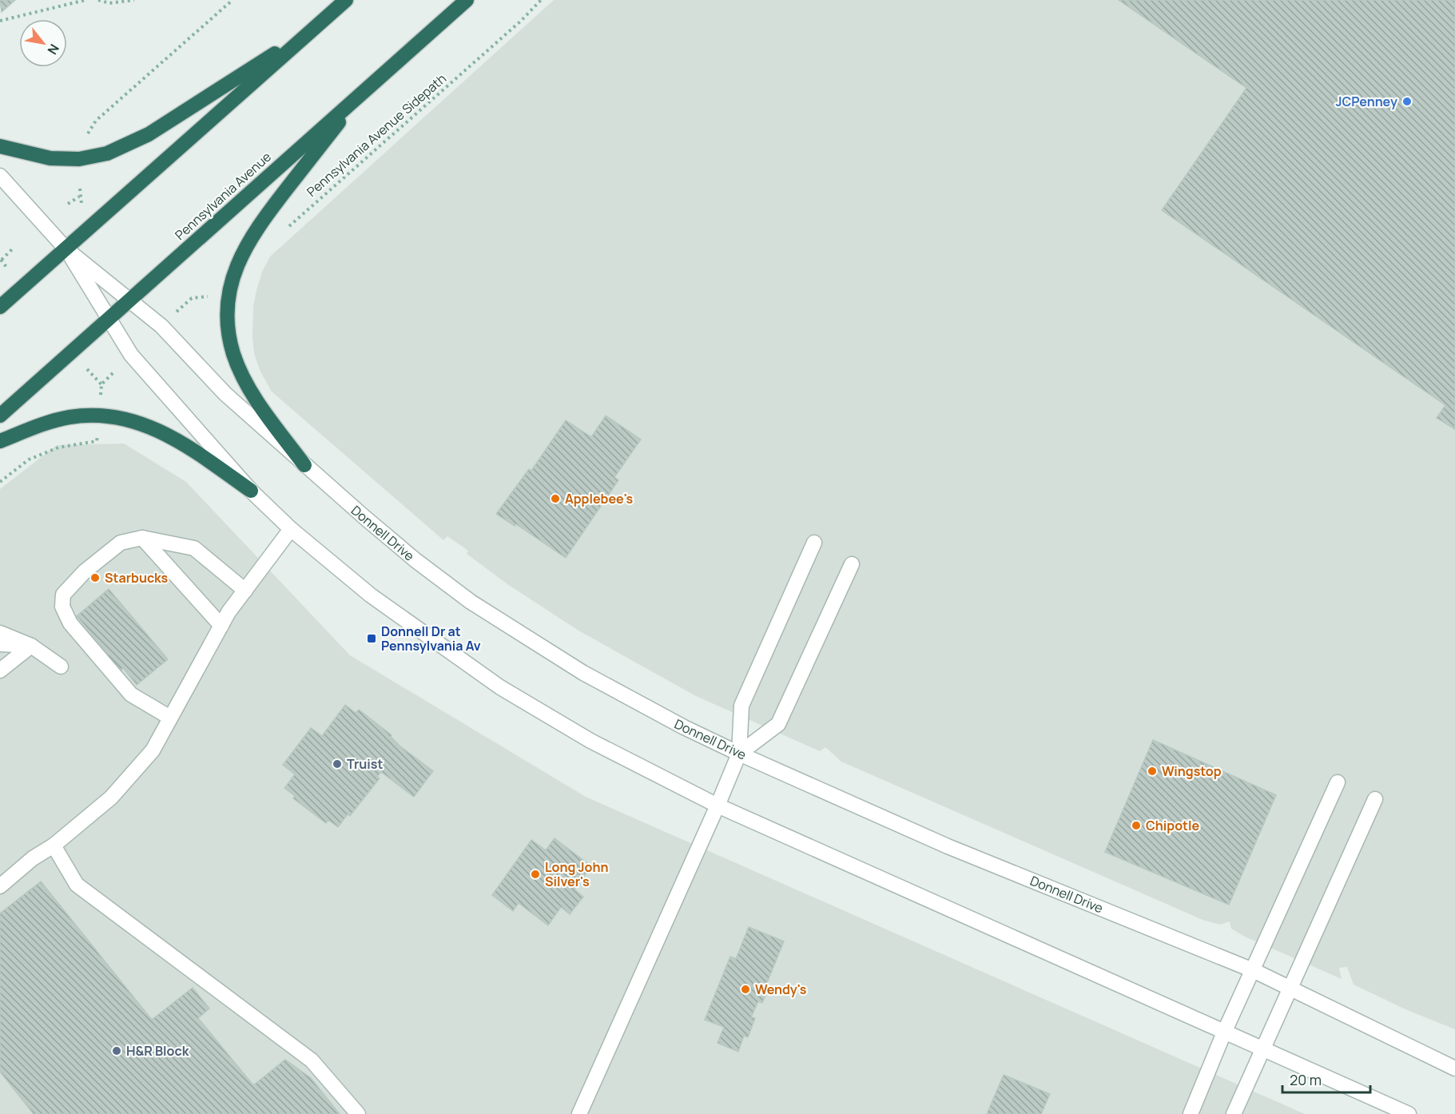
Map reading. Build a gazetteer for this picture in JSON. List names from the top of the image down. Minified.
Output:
{"streets":{"highway":["Pennsylvania Avenue"],"street":["Donnell Drive"],"path":["Pennsylvania Avenue Sidepath"]},"crossings":[["Pennsylvania Avenue","Donnell Drive"]],"places":{"other":["JCPenney","Applebee's","Starbucks","Truist","Wingstop","Chipotle","Long John Silver's","Wendy's","H&R Block"],"transit":["Donnell Dr at Pennsylvania Av"]},"scale_bar":"20 m","north":"bottom right"}
